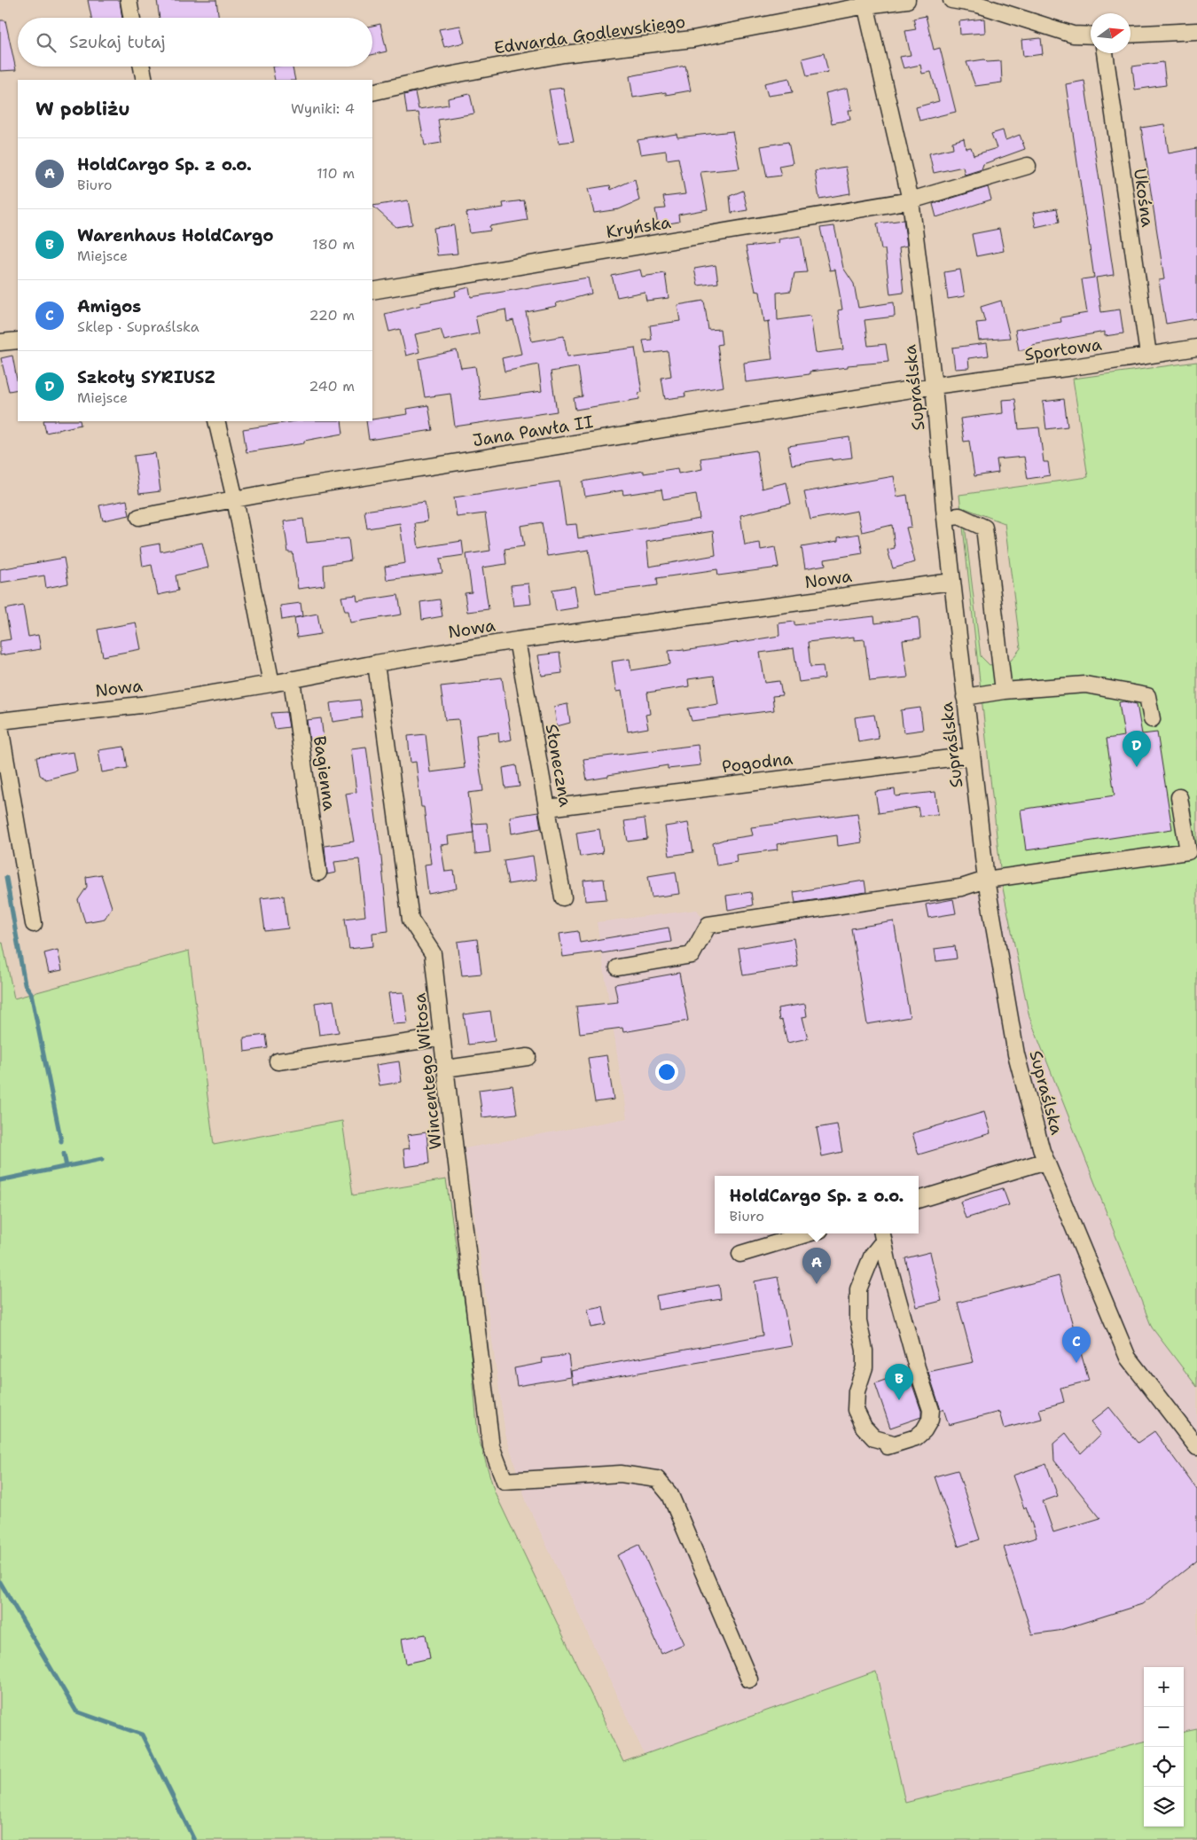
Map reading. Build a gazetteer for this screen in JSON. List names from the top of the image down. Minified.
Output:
{"streets":{"street":["Edwarda Godlewskiego","Ukośna","Kryńska","Sportowa","Supraślska","Jana Pawła II","Nowa","Pogodna","Słoneczna","Bagienna","Wincentego Witosa"]},"crossings":[["Edwarda Godlewskiego","Supraślska"],["Ukośna","Sportowa"],["Kryńska","Supraślska"],["Sportowa","Supraślska"],["Sportowa","Jana Pawła II"],["Supraślska","Jana Pawła II"],["Supraślska","Nowa"],["Supraślska","Pogodna"],["Nowa","Słoneczna"],["Nowa","Bagienna"],["Nowa","Wincentego Witosa"],["Pogodna","Słoneczna"]],"north":"right","page":{"search":"Szukaj tutaj","heading":["W pobliżu","Wyniki: 4"],"list":[{"mark":"A","name":"HoldCargo Sp. z o.o.","note":"Biuro","value":"110 m"},{"mark":"B","name":"Warenhaus HoldCargo","note":"Miejsce","value":"180 m"},{"mark":"C","name":"Amigos","note":"Sklep · Supraślska","value":"220 m"},{"mark":"D","name":"Szkoły SYRIUSZ","note":"Miejsce","value":"240 m"}],"pins":["D","A","C","B"],"popup":["HoldCargo Sp. z o.o.","Biuro"],"map_buttons":["+","−"]}}
